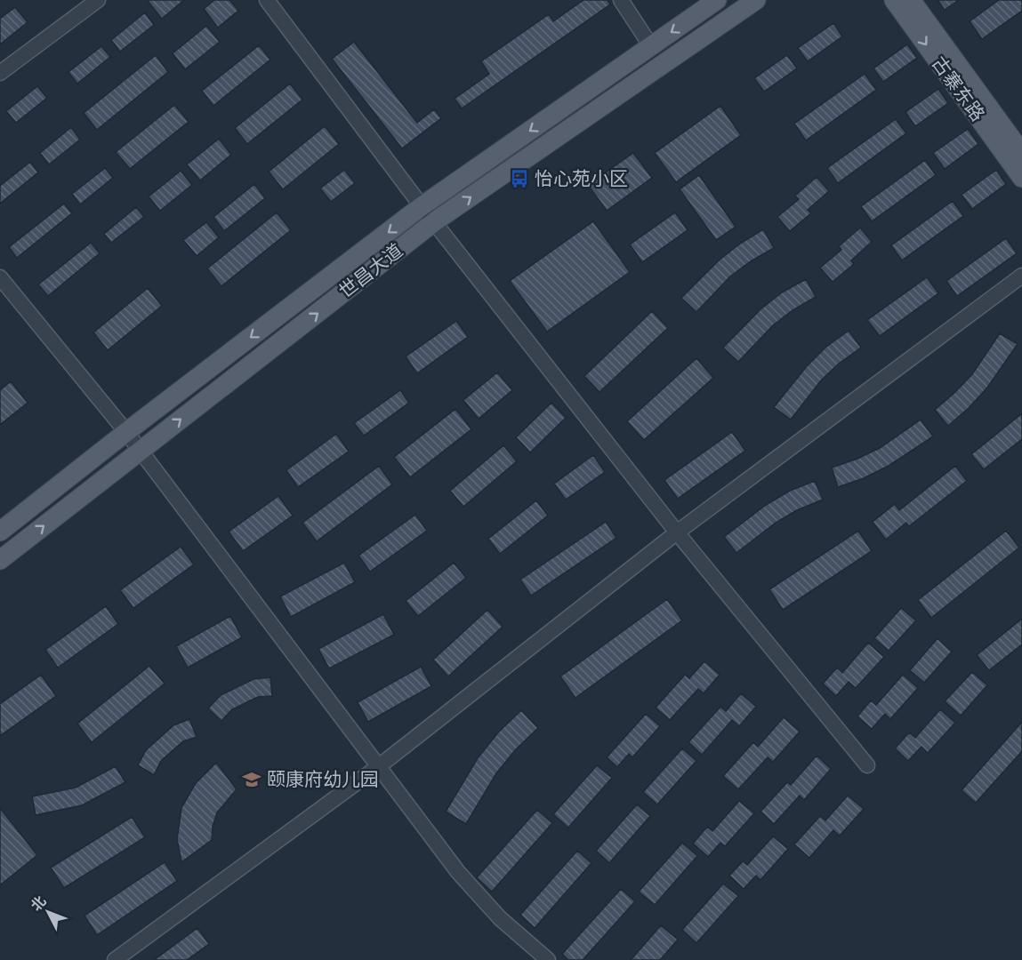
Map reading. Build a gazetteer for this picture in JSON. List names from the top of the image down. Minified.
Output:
{"streets":{"main road":["古寨东路","世昌大道"]},"places":{"bus stop":["怡心苑小区"],"school or university":["颐康府幼儿园"]},"north":"top left"}
